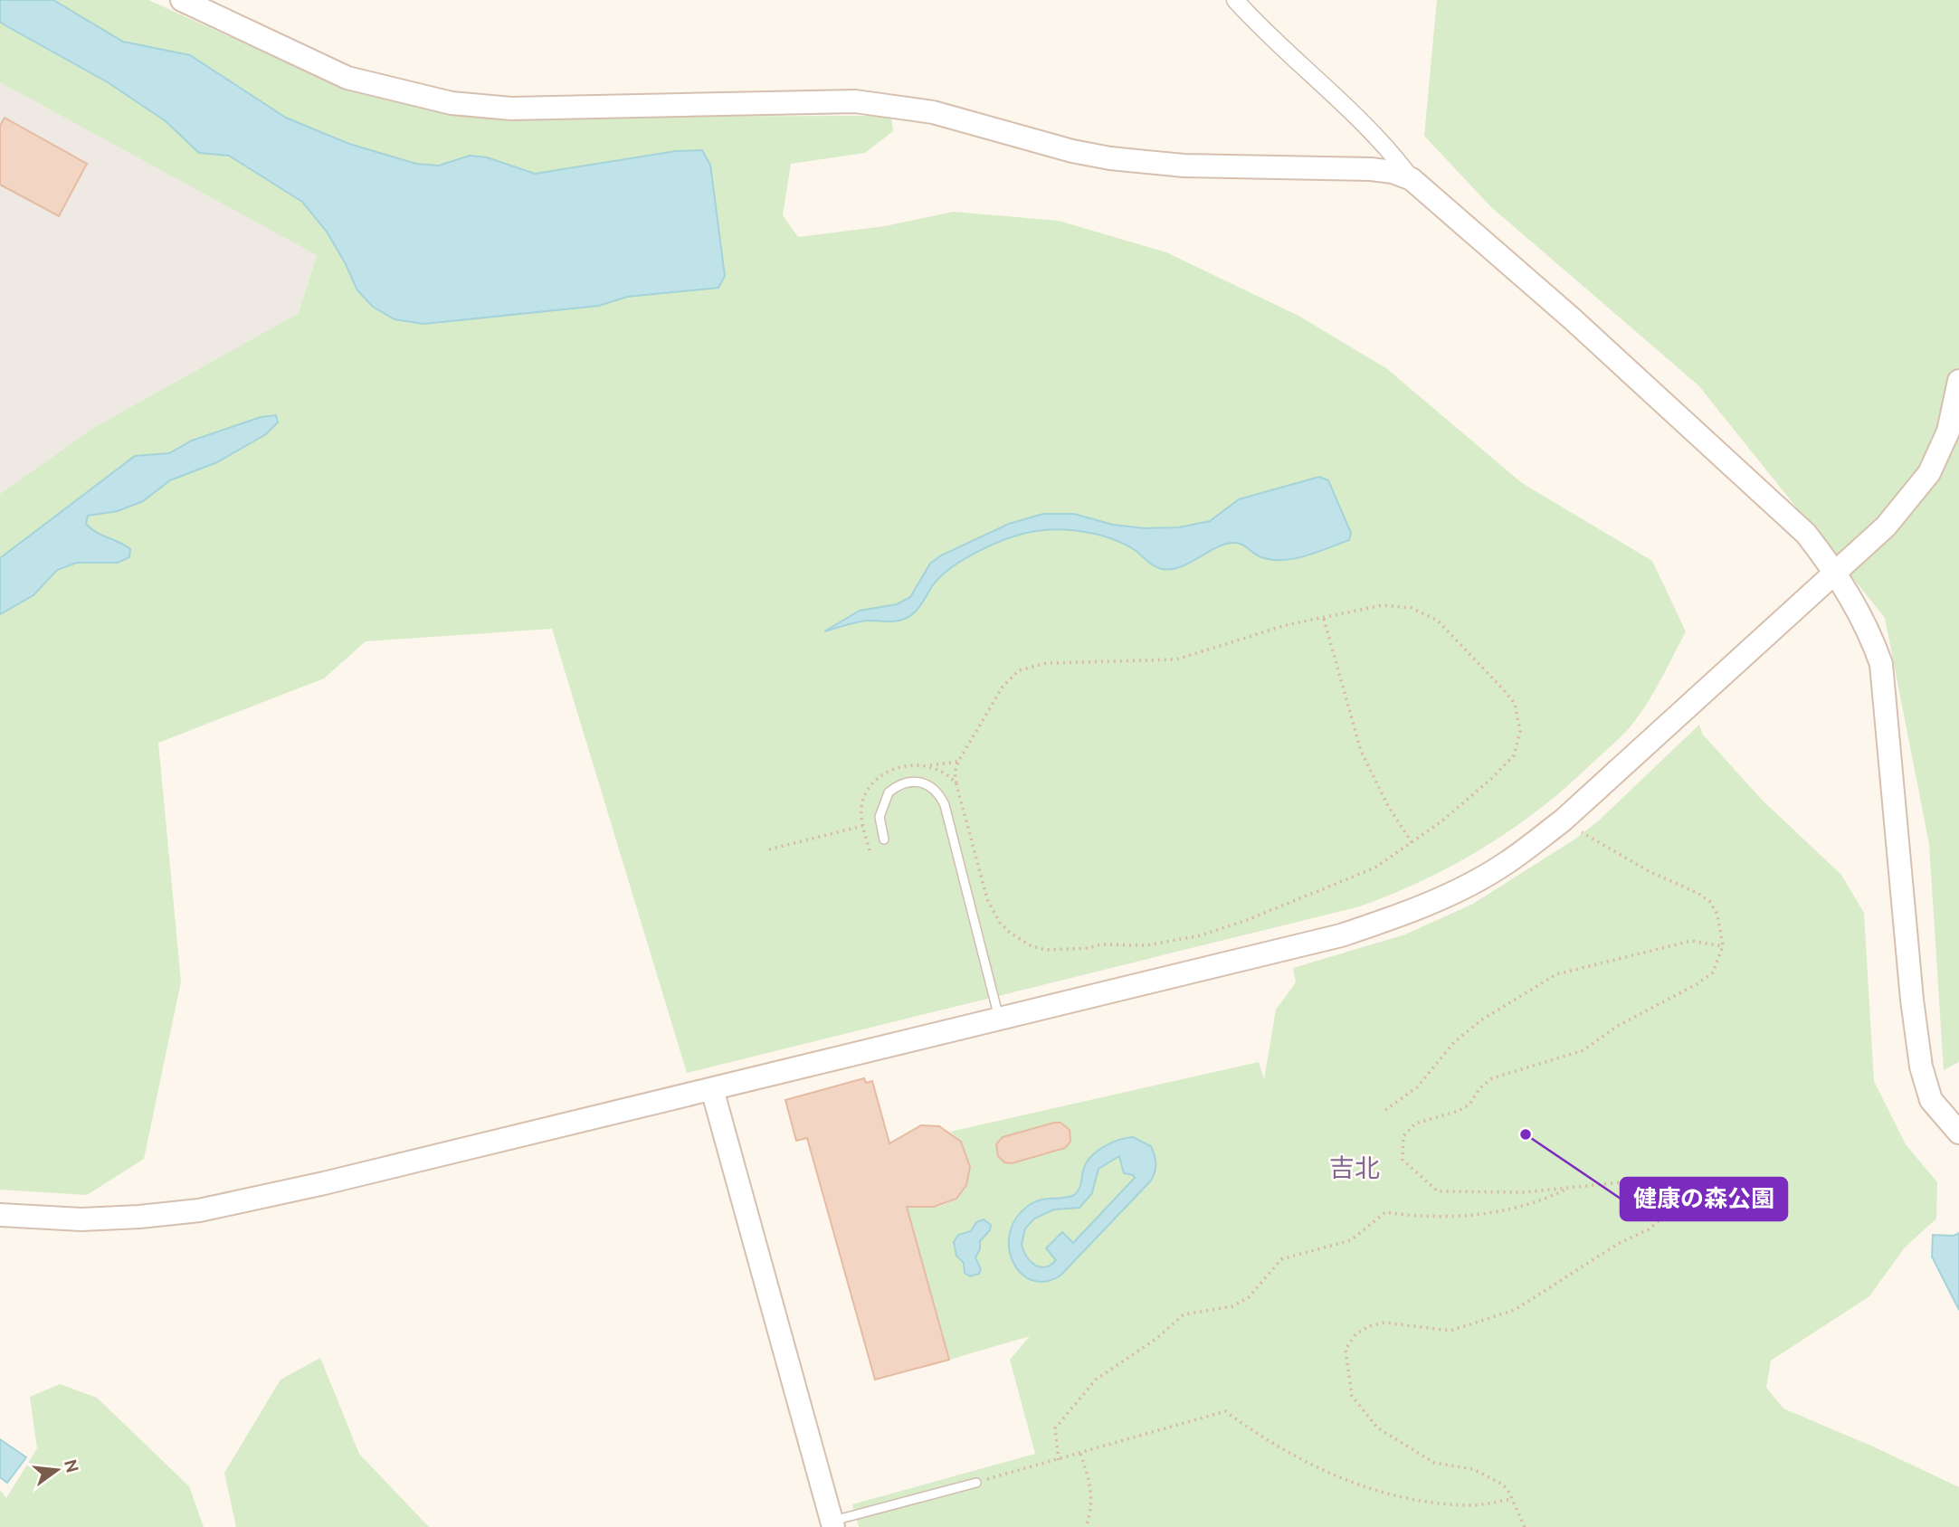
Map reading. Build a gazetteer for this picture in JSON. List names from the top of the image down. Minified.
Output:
{"districts":["吉北"],"places":["健康の森公園"],"north":"right"}
